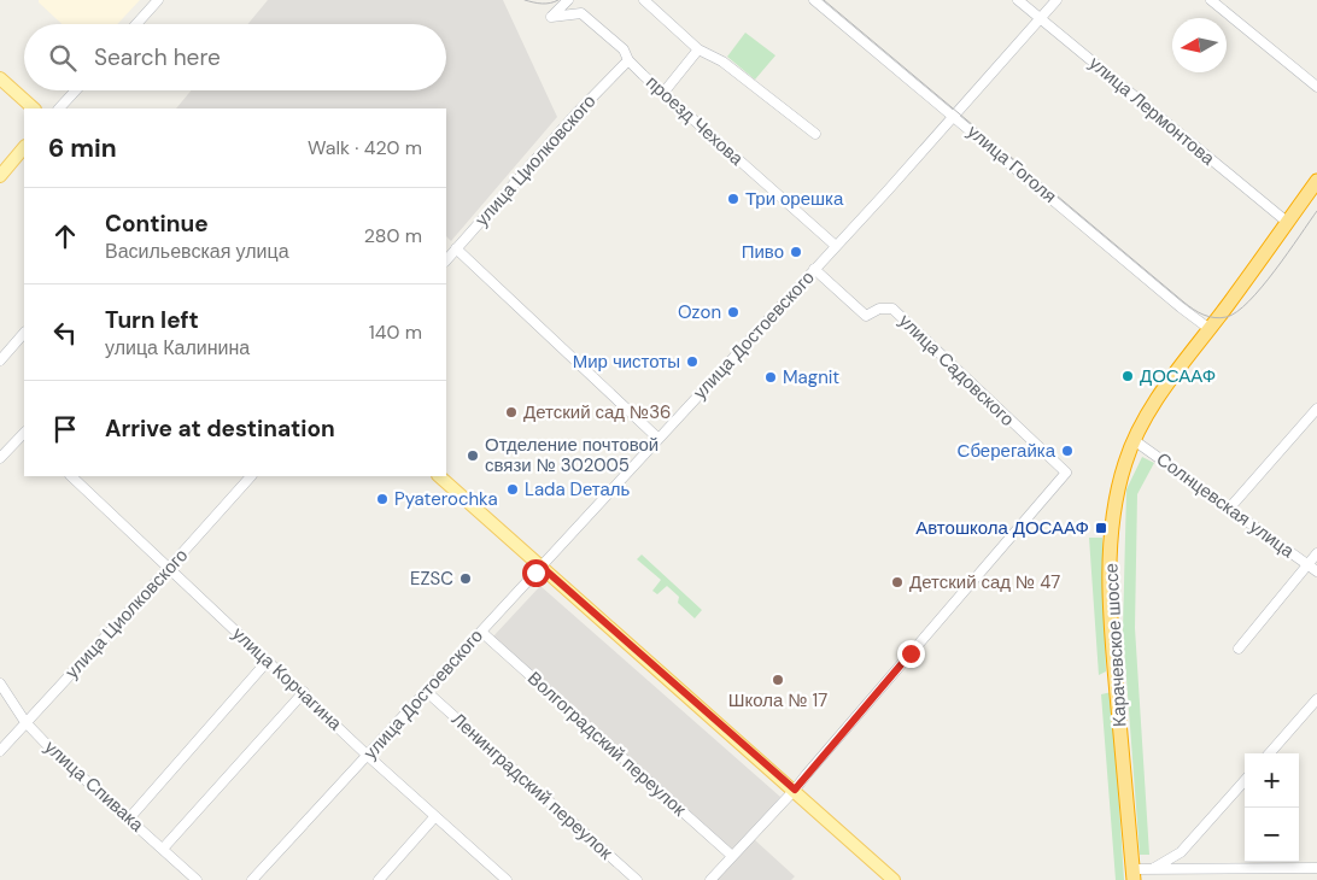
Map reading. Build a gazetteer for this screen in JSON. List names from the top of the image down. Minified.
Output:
{"streets":{"highway":["Карачевское шоссе"],"street":["улица Лермонтова","проезд Чехова","улица Циолковского","улица Гоголя","улица Достоевского","улица Садовского","Солнцевская улица","улица Корчагина","Волгоградский переулок","улица Спивака","Ленинградский переулок"]},"crossings":[["улица Лермонтова","улица Достоевского"],["улица Лермонтова","Карачевское шоссе"],["проезд Чехова","улица Циолковского"],["проезд Чехова","улица Достоевского"],["улица Циолковского","улица Корчагина"],["улица Циолковского","улица Спивака"],["улица Гоголя","улица Достоевского"],["улица Гоголя","Карачевское шоссе"],["улица Достоевского","улица Садовского"],["улица Достоевского","улица Корчагина"],["улица Достоевского","Волгоградский переулок"],["улица Достоевского","Ленинградский переулок"],["Солнцевская улица","Карачевское шоссе"]],"places":{"other":["Три орешка","Пиво","Ozon","Мир чистоты","ДОСААФ","Magnit","Детский сад №36","Сберегайка","Отделение почтовой связи № 302005","Lada Dеталь","Pyaterochka","EZSC","Детский сад № 47","Школа № 17"],"transit":["Автошкола ДОСААФ"]},"north":"left","page":{"search":"Search here","heading":["6 min","Walk · 420 m"],"list":[["Continue","Васильевская улица","280 m"],["Turn left","улица Калинина","140 m"],"Arrive at destination"],"map_buttons":["+","−"]}}
